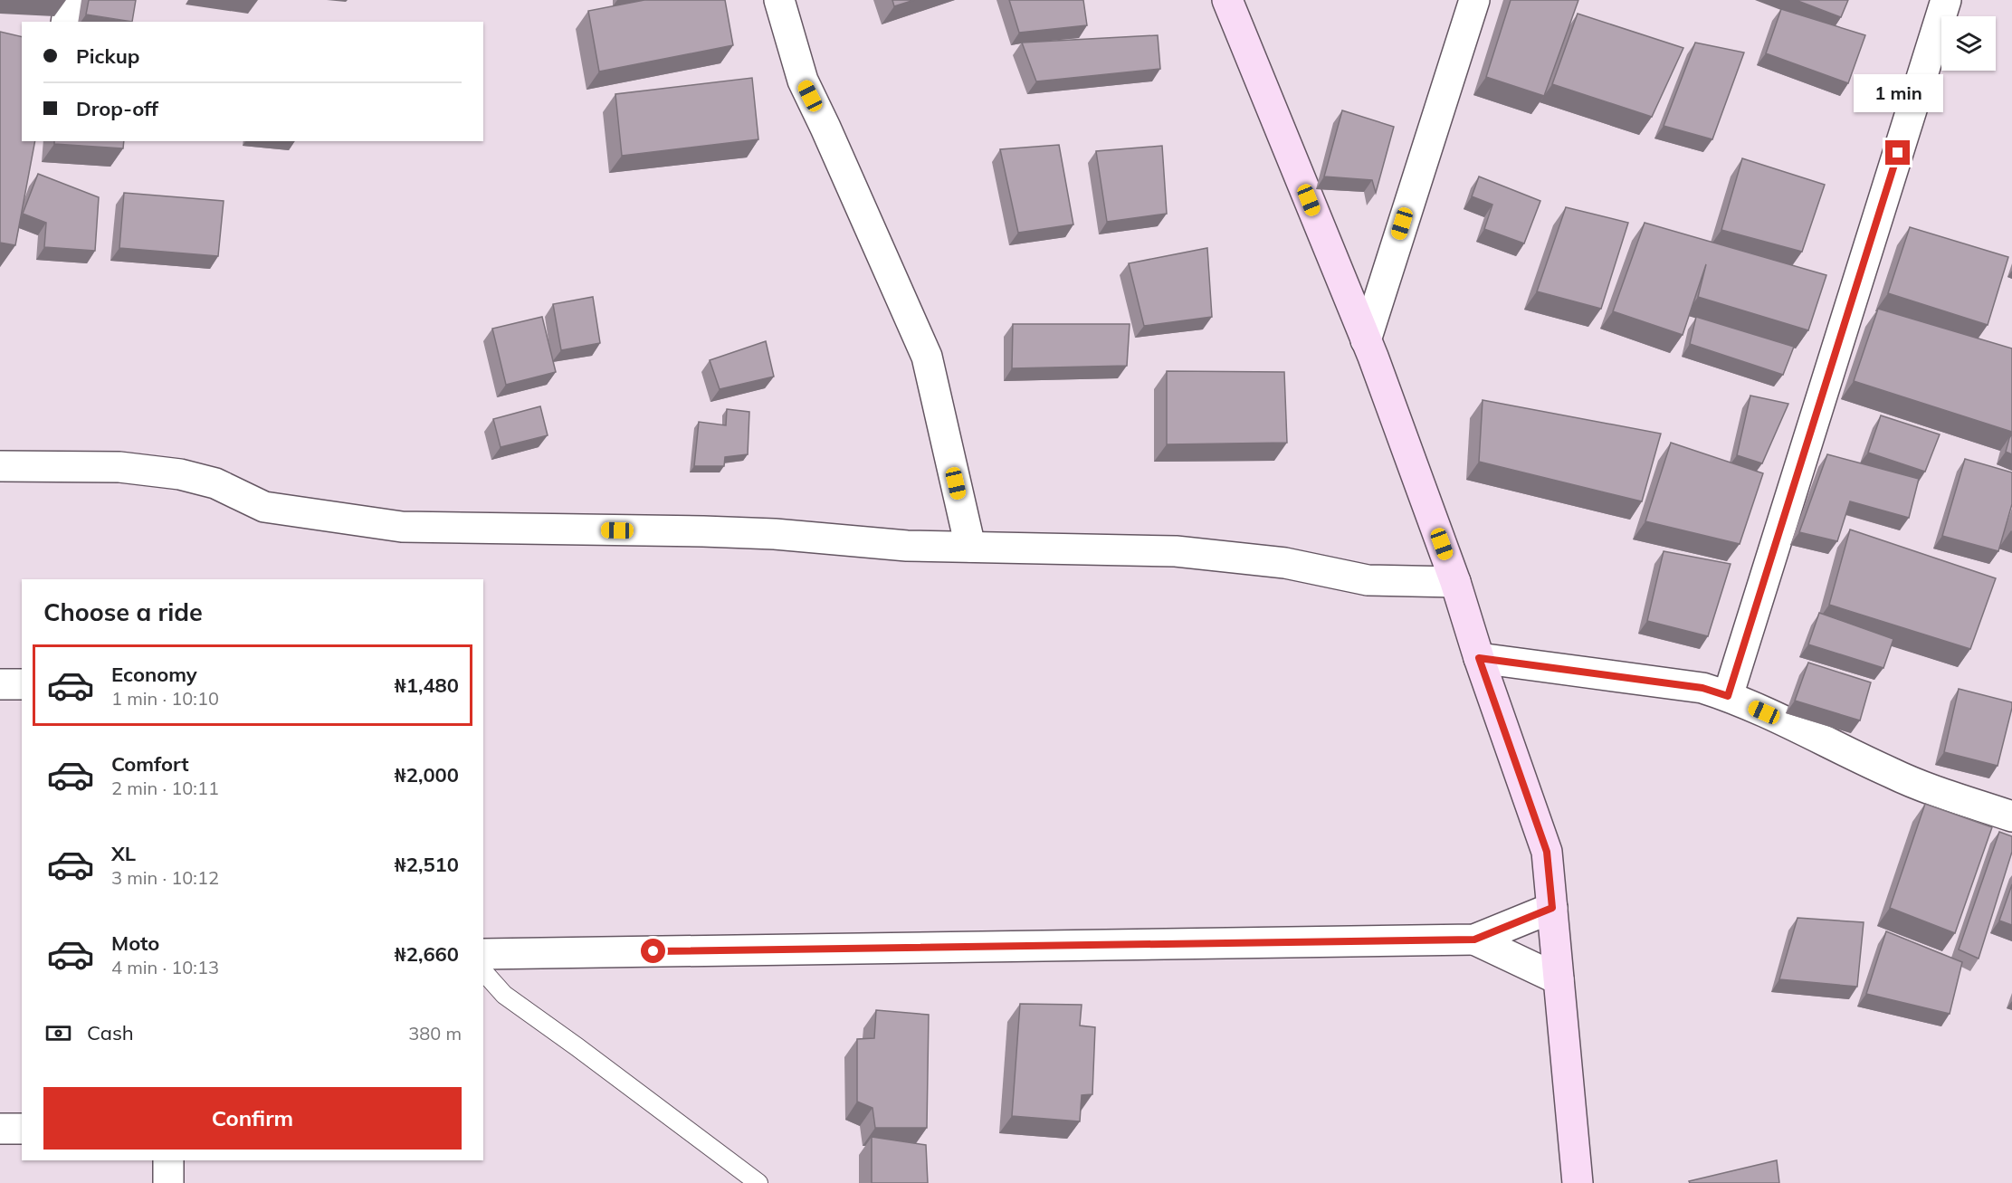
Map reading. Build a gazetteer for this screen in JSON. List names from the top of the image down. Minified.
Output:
{"page":{"banner":["Pickup","Drop-off"],"bubble":"1 min","heading":"Choose a ride","list":[{"name":"Economy","note":"1 min · 10:10","value":"₦1,480"},{"name":"Comfort","note":"2 min · 10:11","value":"₦2,000"},{"name":"XL","note":"3 min · 10:12","value":"₦2,510"},{"name":"Moto","note":"4 min · 10:13","value":"₦2,660"}],"pay":["Cash","380 m"],"buttons":"Confirm"}}
